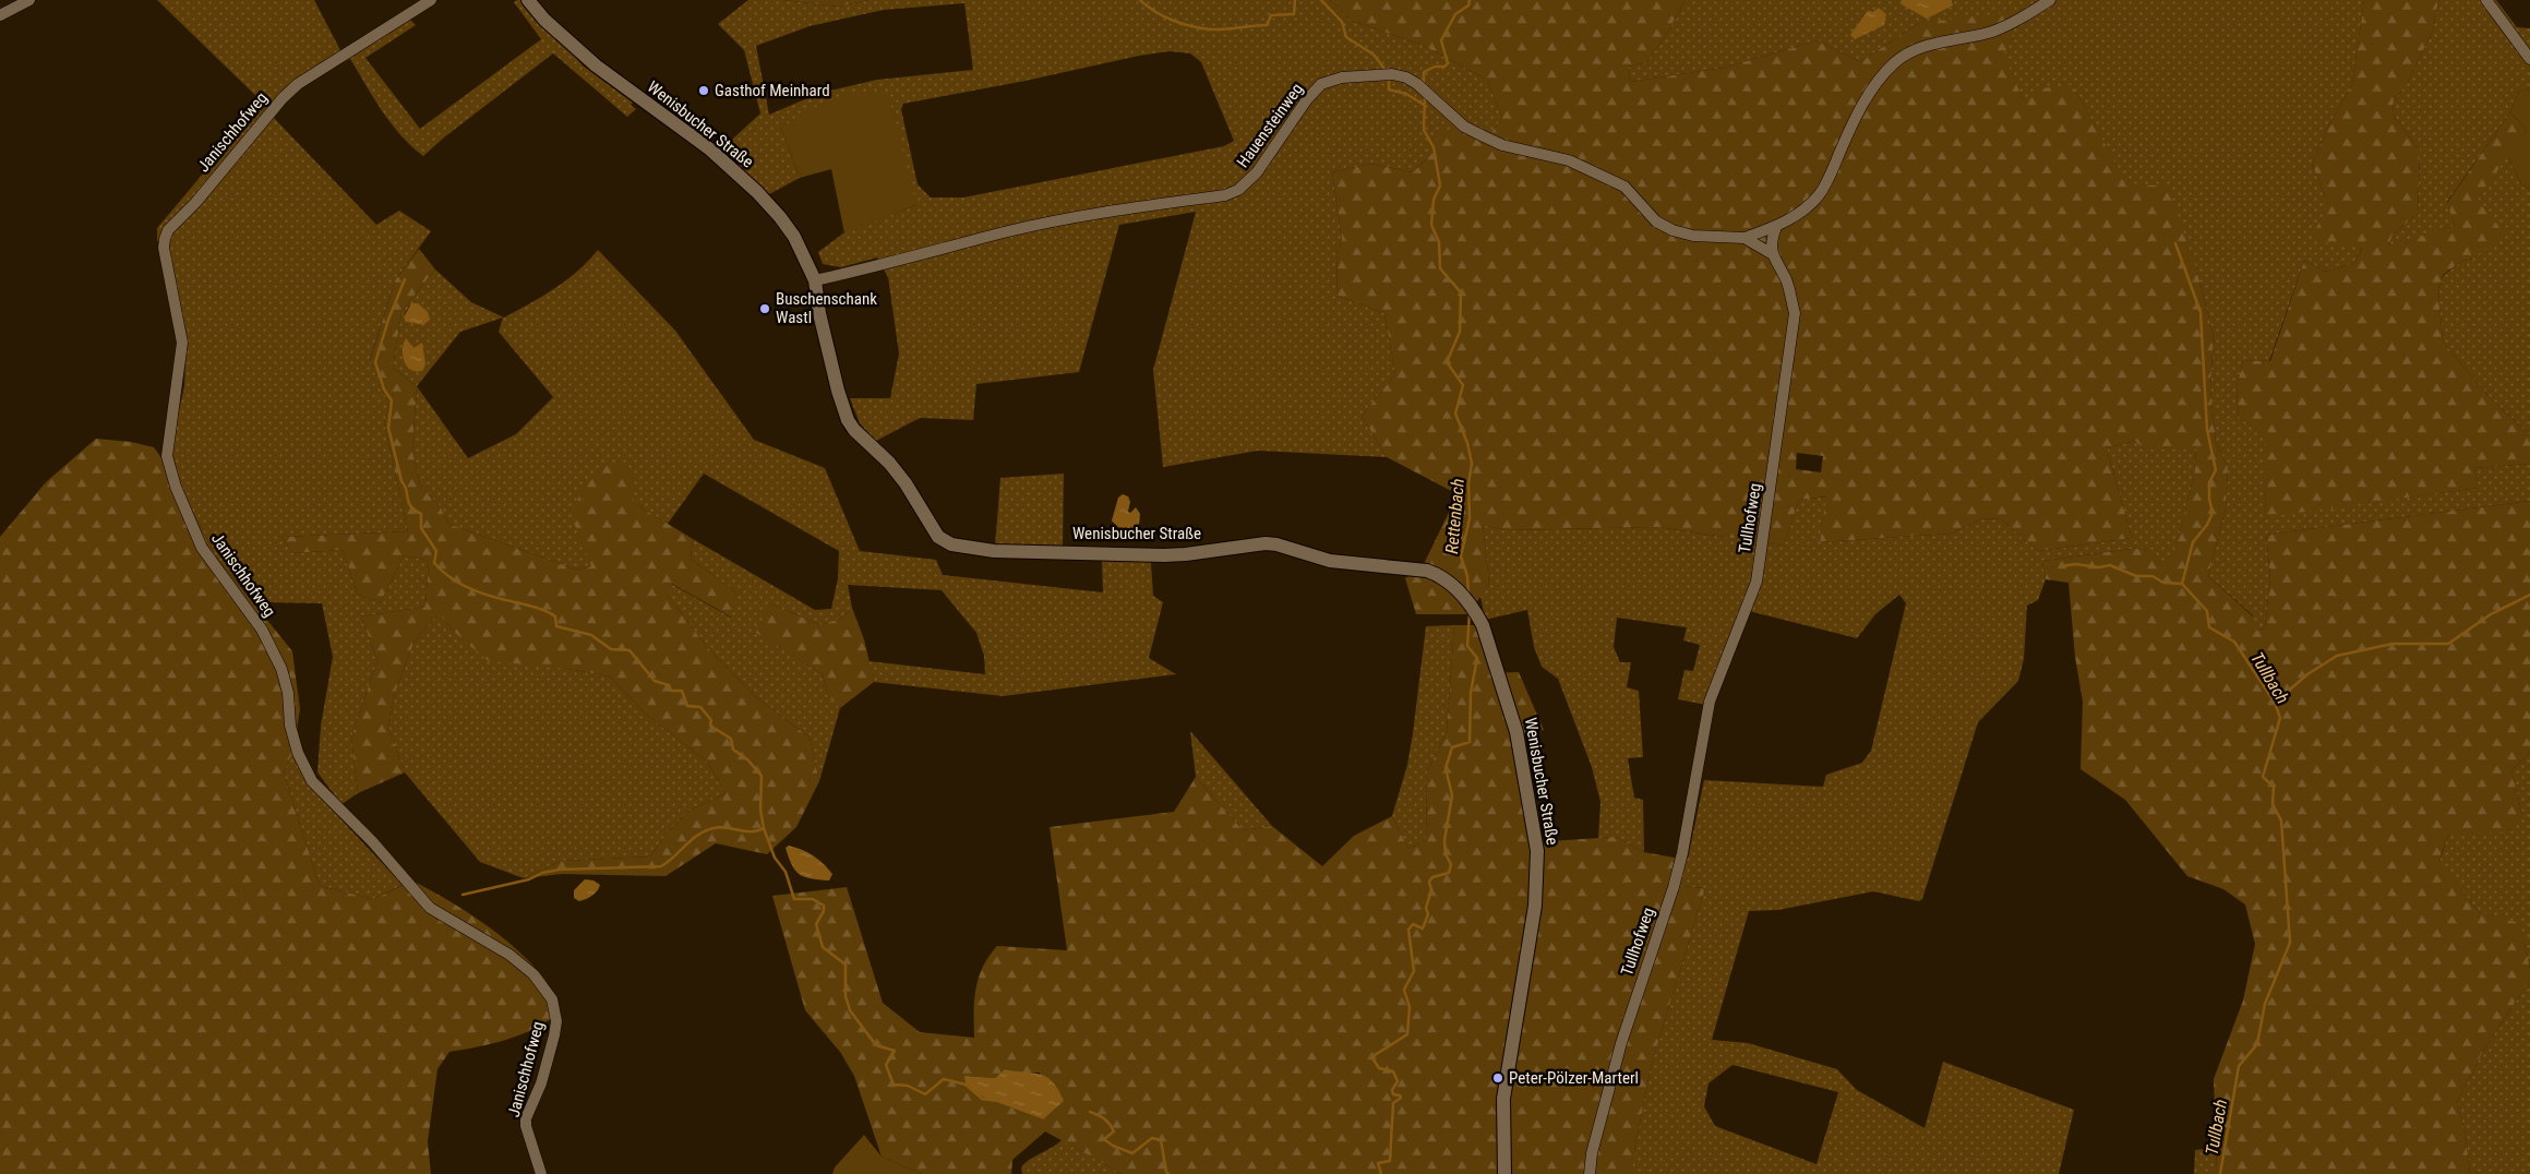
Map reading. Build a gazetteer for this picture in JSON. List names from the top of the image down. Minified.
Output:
{"streets":{"street":["Wenisbucher Straße","Hauensteinweg","Janischhofweg","Tullhofweg"]},"crossings":[["Wenisbucher Straße","Hauensteinweg"],["Hauensteinweg","Tullhofweg"]],"water":["Rettenbach","Tullbach"],"places":["Gasthof Meinhard","Buschenschank Wastl","Peter-Pölzer-Marterl"]}
